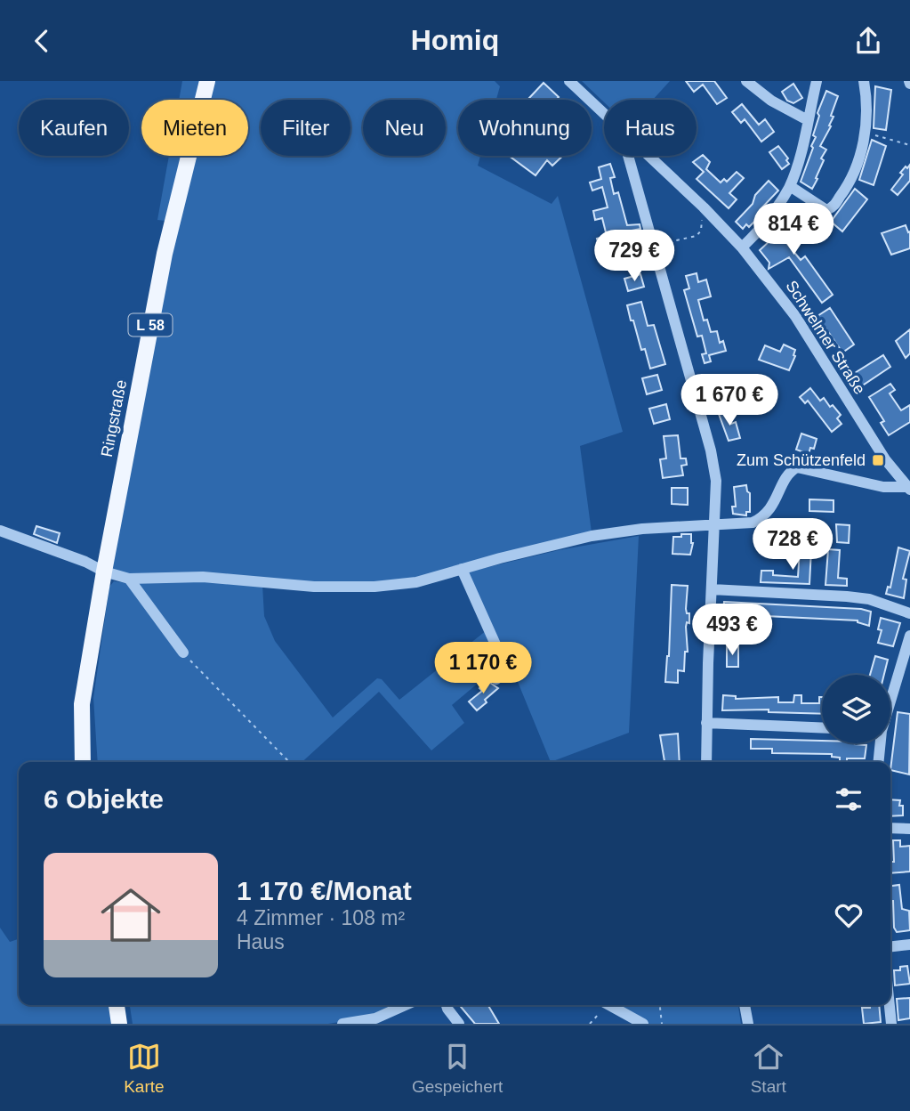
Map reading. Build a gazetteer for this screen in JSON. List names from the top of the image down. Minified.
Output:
{"streets":{"main road":["L 58","Ringstraße"],"street":["Schwelmer Straße"]},"places":{"transit":["Zum Schützenfeld"]},"page":{"header":"Homiq","chip":["Kaufen","Mieten","Filter","Neu","Wohnung","Haus"],"price":["814 €","729 €","1 670 €","728 €","493 €","1 170 €"],"heading":"6 Objekte","list":[{"name":"1 170 €/Monat","note":"4 Zimmer · 108 m² · Haus"}],"tabs":["Karte","Gespeichert","Start"]}}
